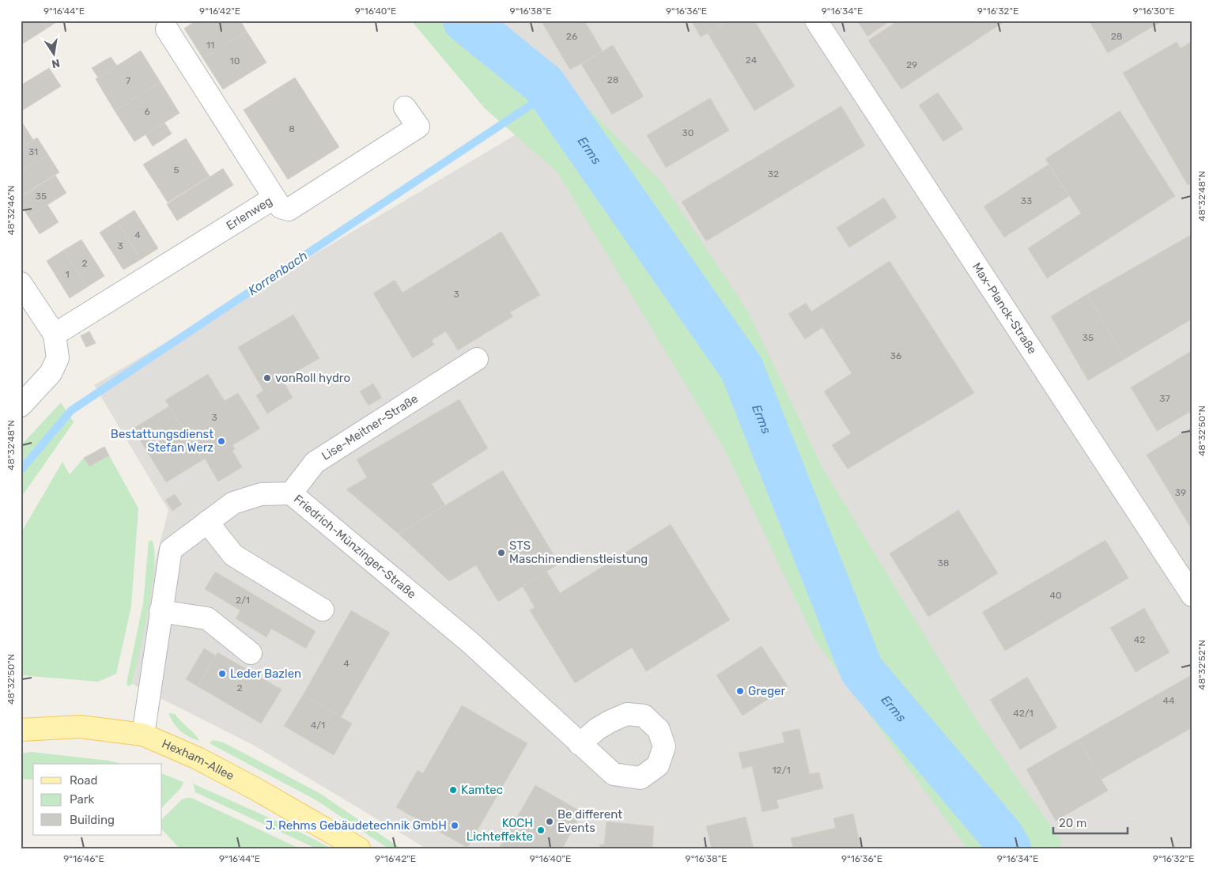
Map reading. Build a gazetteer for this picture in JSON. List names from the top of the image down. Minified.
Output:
{"streets":{"main road":["Hexham-Allee"],"street":["Erlenweg","Max-Planck-Straße","Lise-Meitner-Straße","Friedrich-Münzinger-Straße"]},"crossings":[["Lise-Meitner-Straße","Friedrich-Münzinger-Straße"],["Friedrich-Münzinger-Straße","Hexham-Allee"]],"water":["Erms","Korrenbach"],"places":["vonRoll hydro","Bestattungsdienst Stefan Werz","STS Maschinendienstleistung","Leder Bazlen","Greger","Kamtec","Be different Events","J. Rehms Gebäudetechnik GmbH","KOCH Lichteffekte"],"house_numbers":["26","28","11","24","10","29","28","7","6","8","30","31","5","32","35","33","4","3","2","1","3","35","36","37","3","39","38","40","2/1","42","4","2","44","42/1","4/1","12/1"],"legend":["Road","Park","Building"],"scale_bar":"20 m","north":"bottom","coordinates":["9°16'44\"E","9°16'42\"E","9°16'40\"E","9°16'38\"E","9°16'36\"E","9°16'34\"E","9°16'32\"E","9°16'30\"E","48°32'48\"N","48°32'46\"N","48°32'50\"N","48°32'52\"N","9°16'46\"E"]}
